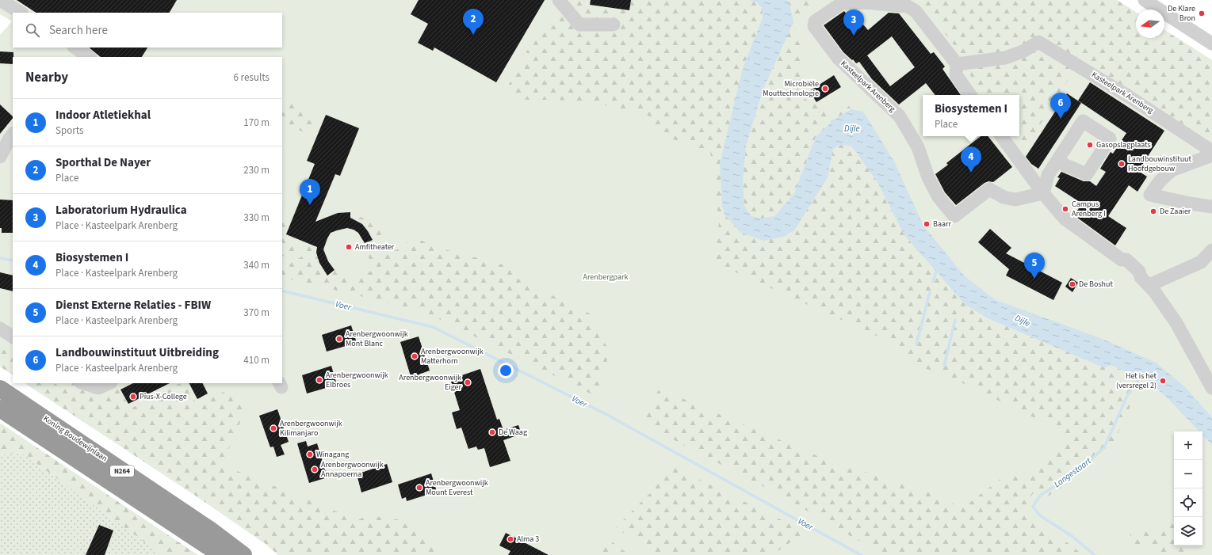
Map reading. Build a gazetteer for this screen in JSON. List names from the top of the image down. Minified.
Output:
{"streets":{"highway":["Koning Boudewijnlaan","N264"],"street":["Kasteelpark Arenberg"]},"water":["Dijle","Voer","Langestaart"],"parks":["Arenbergpark"],"places":["De Klare Bron","Microbiële Mouttechnologie","Gasopslagplaats","Landbouwinstituut Hoofdgebouw","Campus Arenberg I","De Zaaier","Baarr","Amfitheater","De Boshut","Arenbergwoonwijk Mont Blanc","Arenbergwoonwijk Matterhorn","Arenbergwoonwijk Elbroes","Het is het (versregel 2)","Arenbergwoonwijk Eiger","Pius-X-College","Arenbergwoonwijk Kilimanjaro","De Waag","Winagang","Arenbergwoonwijk Annapoerna","Arenbergwoonwijk Mount Everest","Alma 3"],"north":"left","page":{"pins":["2","3","6","4","1","5"],"search":"Search here","heading":["Nearby","6 results"],"popup":["Biosystemen I","Place"],"list":[{"mark":"1","name":"Indoor Atletiekhal","note":"Sports","value":"170 m"},{"mark":"2","name":"Sporthal De Nayer","note":"Place","value":"230 m"},{"mark":"3","name":"Laboratorium Hydraulica","note":"Place · Kasteelpark Arenberg","value":"330 m"},{"mark":"4","name":"Biosystemen I","note":"Place · Kasteelpark Arenberg","value":"340 m"},{"mark":"5","name":"Dienst Externe Relaties - FBIW","note":"Place · Kasteelpark Arenberg","value":"370 m"},{"mark":"6","name":"Landbouwinstituut Uitbreiding","note":"Place · Kasteelpark Arenberg","value":"410 m"}],"map_buttons":["+","−"]}}
